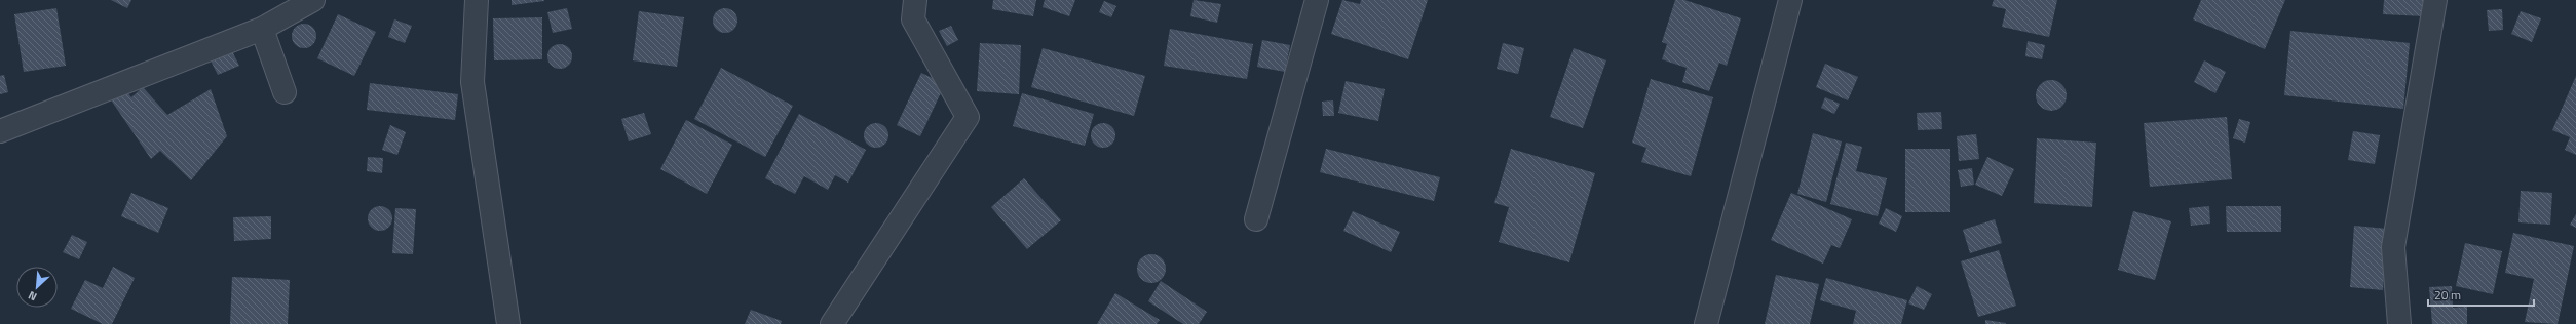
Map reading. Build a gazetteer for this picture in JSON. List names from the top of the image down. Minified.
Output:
{"scale_bar":"20 m","north":"bottom left"}
